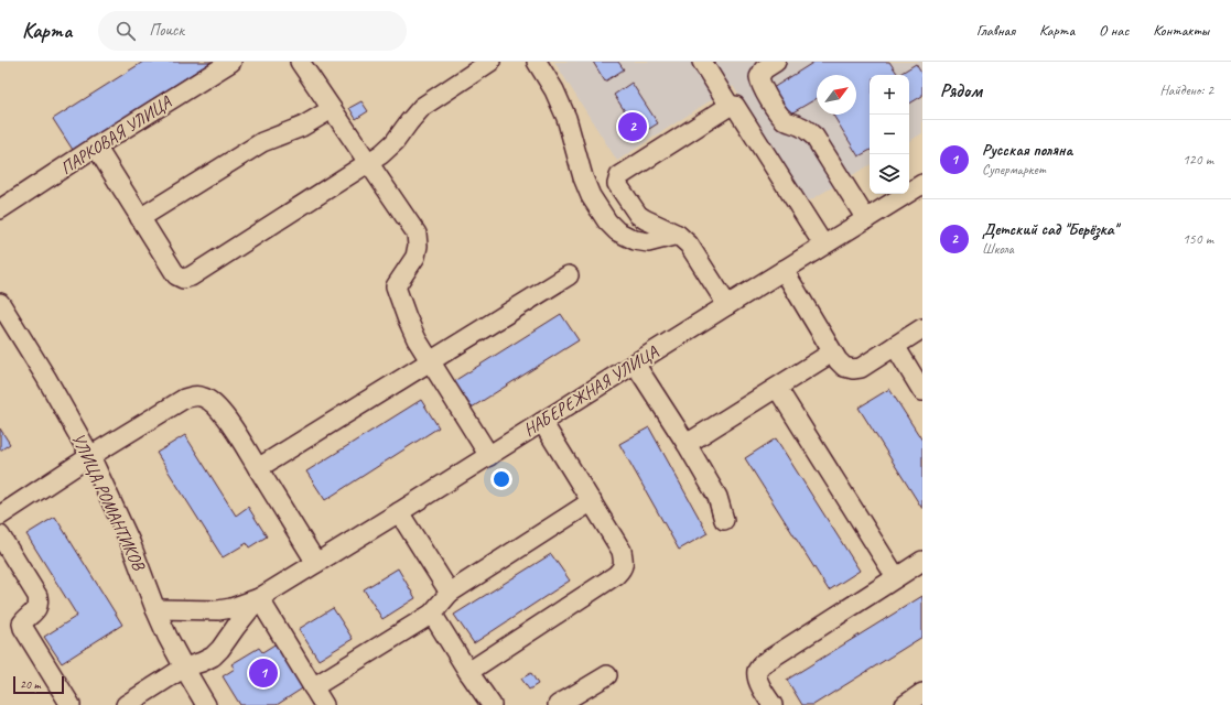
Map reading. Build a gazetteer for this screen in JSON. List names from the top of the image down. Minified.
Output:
{"streets":{"street":["ПАРКОВАЯ УЛИЦА","НАБЕРЕЖНАЯ УЛИЦА","УЛИЦА РОМАНТИКОВ"]},"crossings":[["НАБЕРЕЖНАЯ УЛИЦА","УЛИЦА РОМАНТИКОВ"]],"scale_bar":"20 m","north":"top right","page":{"header":"Карта","search":"Поиск","nav":["Главная","Карта","О нас","Контакты"],"heading":["Рядом","Найдено: 2"],"map_buttons":["+","−"],"pins":["2","1"],"list":[{"mark":"1","name":"Русская поляна","note":"Супермаркет","value":"120 m"},{"mark":"2","name":"Детский сад \"Берёзка\"","note":"Школа","value":"150 m"}],"scale":"20 m"}}
